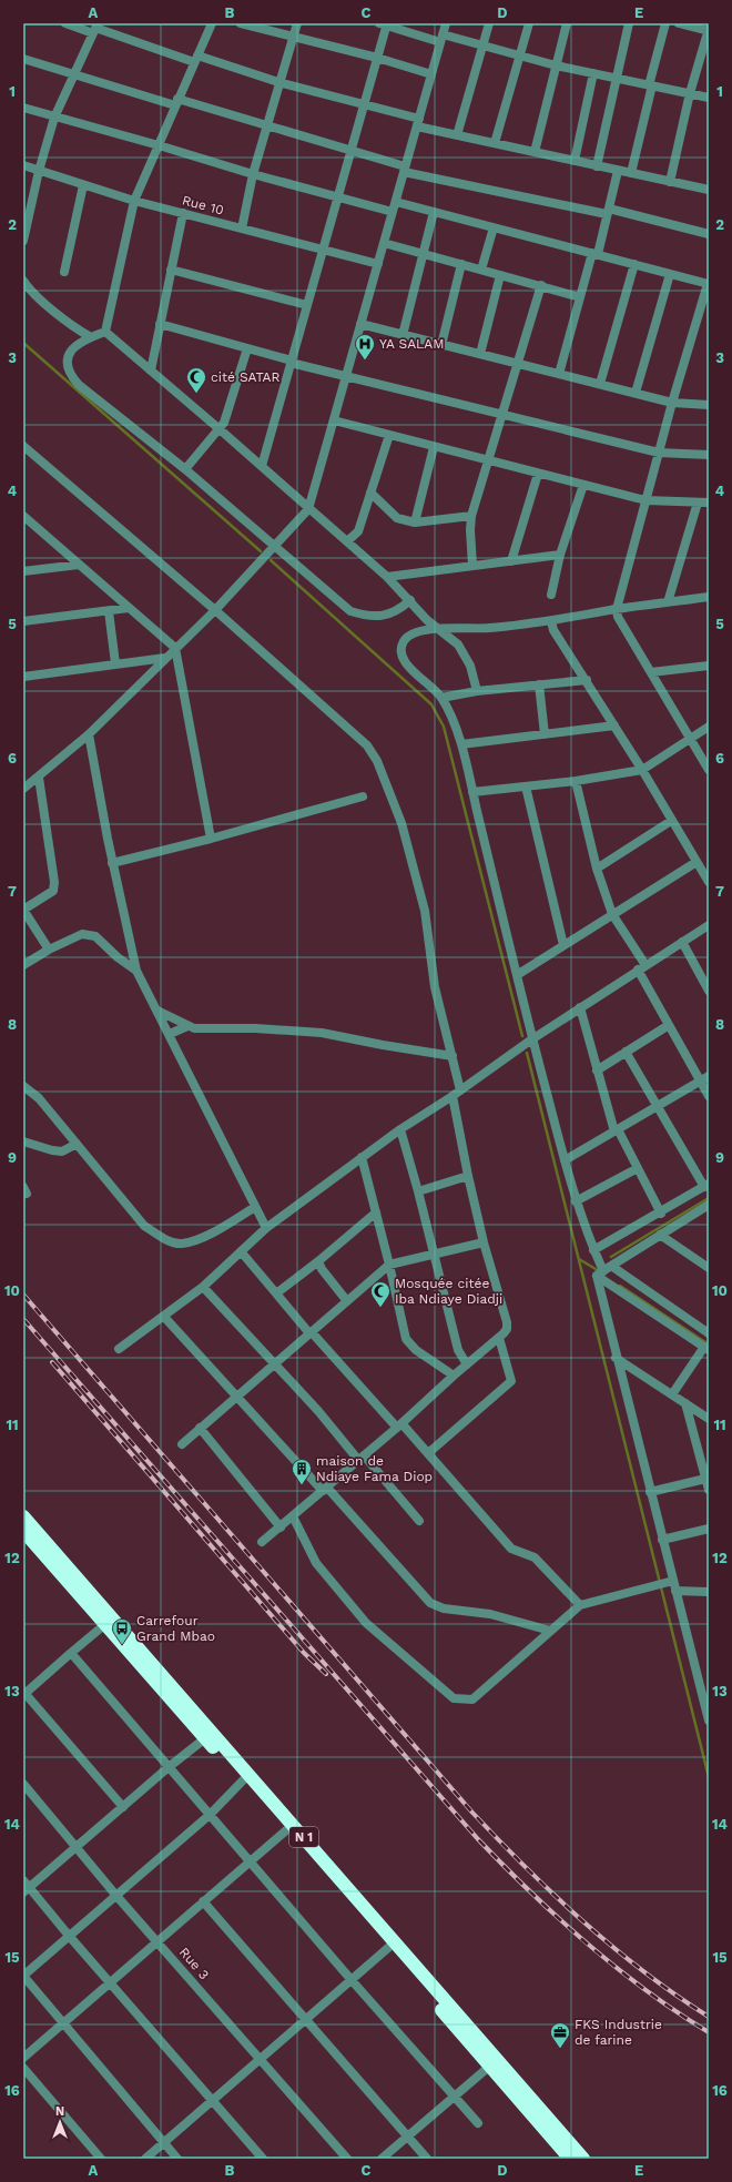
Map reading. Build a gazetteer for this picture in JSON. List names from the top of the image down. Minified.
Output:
{"streets":{"highway":["N 1"],"street":["Rue 10","Rue 3"]},"places":{"hospital":["YA SALAM"],"mosque":["cité SATAR","Mosquée citée Iba Ndiaye Diadji"],"building":["maison de Ndiaye Fama Diop"],"bus stop":["Carrefour Grand Mbao"],"office":["FKS Industrie de farine"]},"north":"top","grid":{"columns":["A","B","C","D","E"],"rows":["1","2","3","4","5","6","7","8","9","10","11","12","13","14","15","16"]}}
